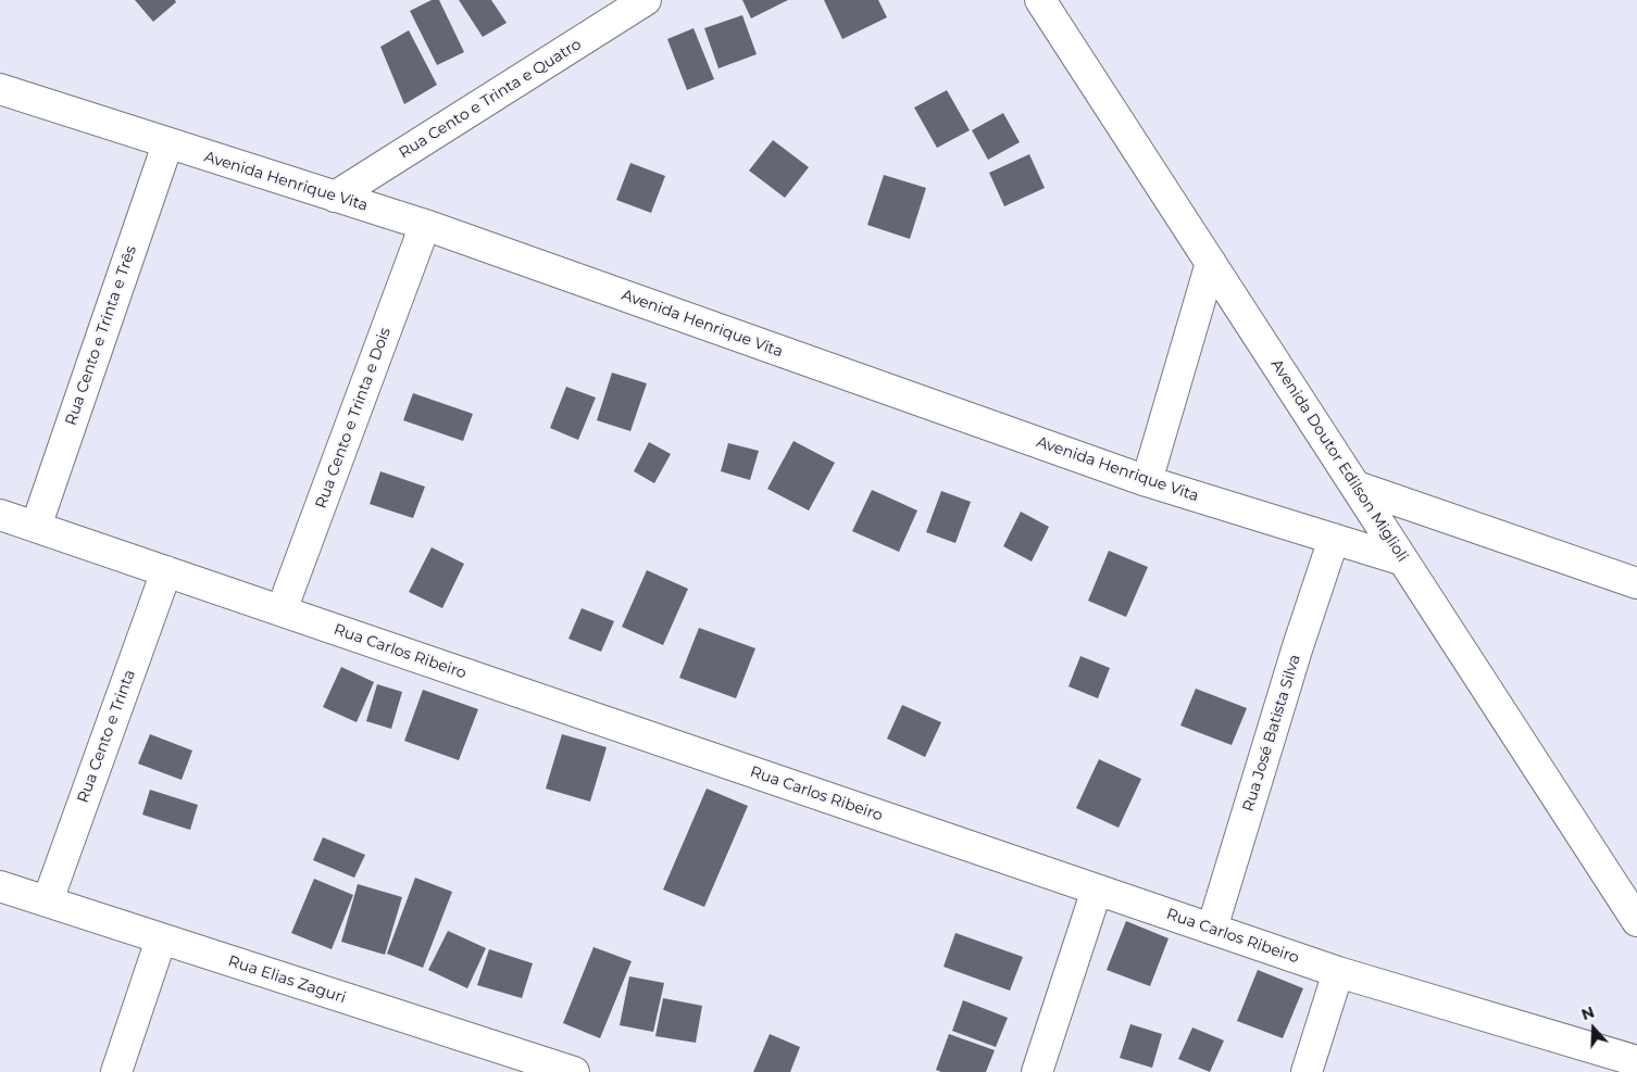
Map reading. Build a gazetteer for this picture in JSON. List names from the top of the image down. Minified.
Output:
{"streets":{"street":["Rua Cento e Trinta e Quatro","Avenida Henrique Vita","Rua Cento e Trinta e Três","Rua Cento e Trinta e Dois","Avenida Doutor Edilson Miglioli","Rua Carlos Ribeiro","Rua José Batista Silva","Rua Cento e Trinta","Rua Elias Zaguri"]},"crossings":[["Rua Cento e Trinta e Quatro","Avenida Henrique Vita"],["Avenida Henrique Vita","Rua Cento e Trinta e Três"],["Avenida Henrique Vita","Rua Cento e Trinta e Dois"],["Avenida Henrique Vita","Avenida Doutor Edilson Miglioli"],["Avenida Henrique Vita","Rua José Batista Silva"],["Rua Cento e Trinta e Três","Rua Carlos Ribeiro"],["Rua Cento e Trinta e Dois","Rua Carlos Ribeiro"],["Rua Carlos Ribeiro","Rua José Batista Silva"],["Rua Carlos Ribeiro","Rua Cento e Trinta"],["Rua Cento e Trinta","Rua Elias Zaguri"]],"north":"top"}
